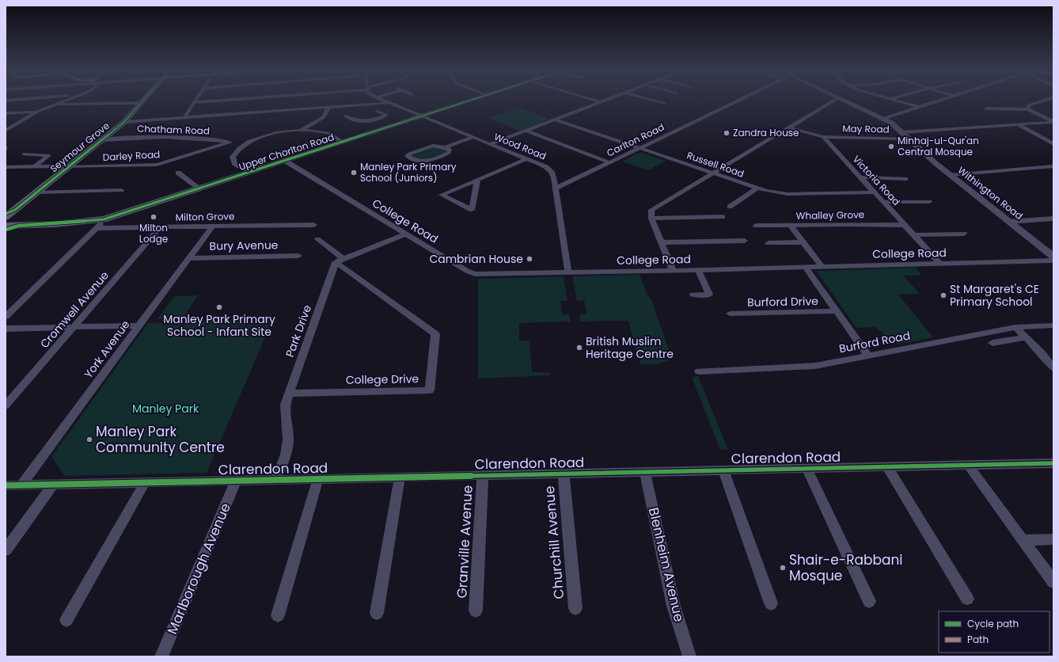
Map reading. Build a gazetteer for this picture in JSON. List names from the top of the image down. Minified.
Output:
{"streets":{"main road":["Seymour Grove","Upper Chorlton Road"],"street":["May Road","Chatham Road","Carlton Road","Wood Road","Darley Road","Russell Road","Victoria Road","Withington Road","Whalley Grove","Milton Grove","College Road","Bury Avenue","Burford Drive","Cromwell Avenue","Park Drive","Burford Road","York Avenue","College Drive","Clarendon Road","Granville Avenue","Churchill Avenue","Blenheim Avenue","Marlborough Avenue"]},"crossings":[["May Road","Victoria Road"],["May Road","Withington Road"],["Chatham Road","Seymour Grove"],["Chatham Road","Darley Road"],["Carlton Road","Wood Road"],["Carlton Road","Russell Road"],["Wood Road","Upper Chorlton Road"],["Wood Road","College Road"],["Seymour Grove","Darley Road"],["Upper Chorlton Road","College Road"],["Russell Road","Victoria Road"],["Victoria Road","Whalley Grove"],["Victoria Road","College Road"],["Milton Grove","Cromwell Avenue"],["Milton Grove","York Avenue"],["Bury Avenue","York Avenue"],["Park Drive","College Drive"],["Park Drive","Clarendon Road"],["York Avenue","Clarendon Road"],["Clarendon Road","Granville Avenue"],["Clarendon Road","Churchill Avenue"],["Clarendon Road","Blenheim Avenue"],["Clarendon Road","Marlborough Avenue"]],"parks":["Manley Park"],"places":["Zandra House","Minhaj-ul-Qur'an Central Mosque","Manley Park Primary School (Juniors)","Milton Lodge","Cambrian House","St Margaret's CE Primary School","Manley Park Primary School - Infant Site","British Muslim Heritage Centre","Manley Park Community Centre","Shair-e-Rabbani Mosque"],"legend":["Cycle path","Path"]}
